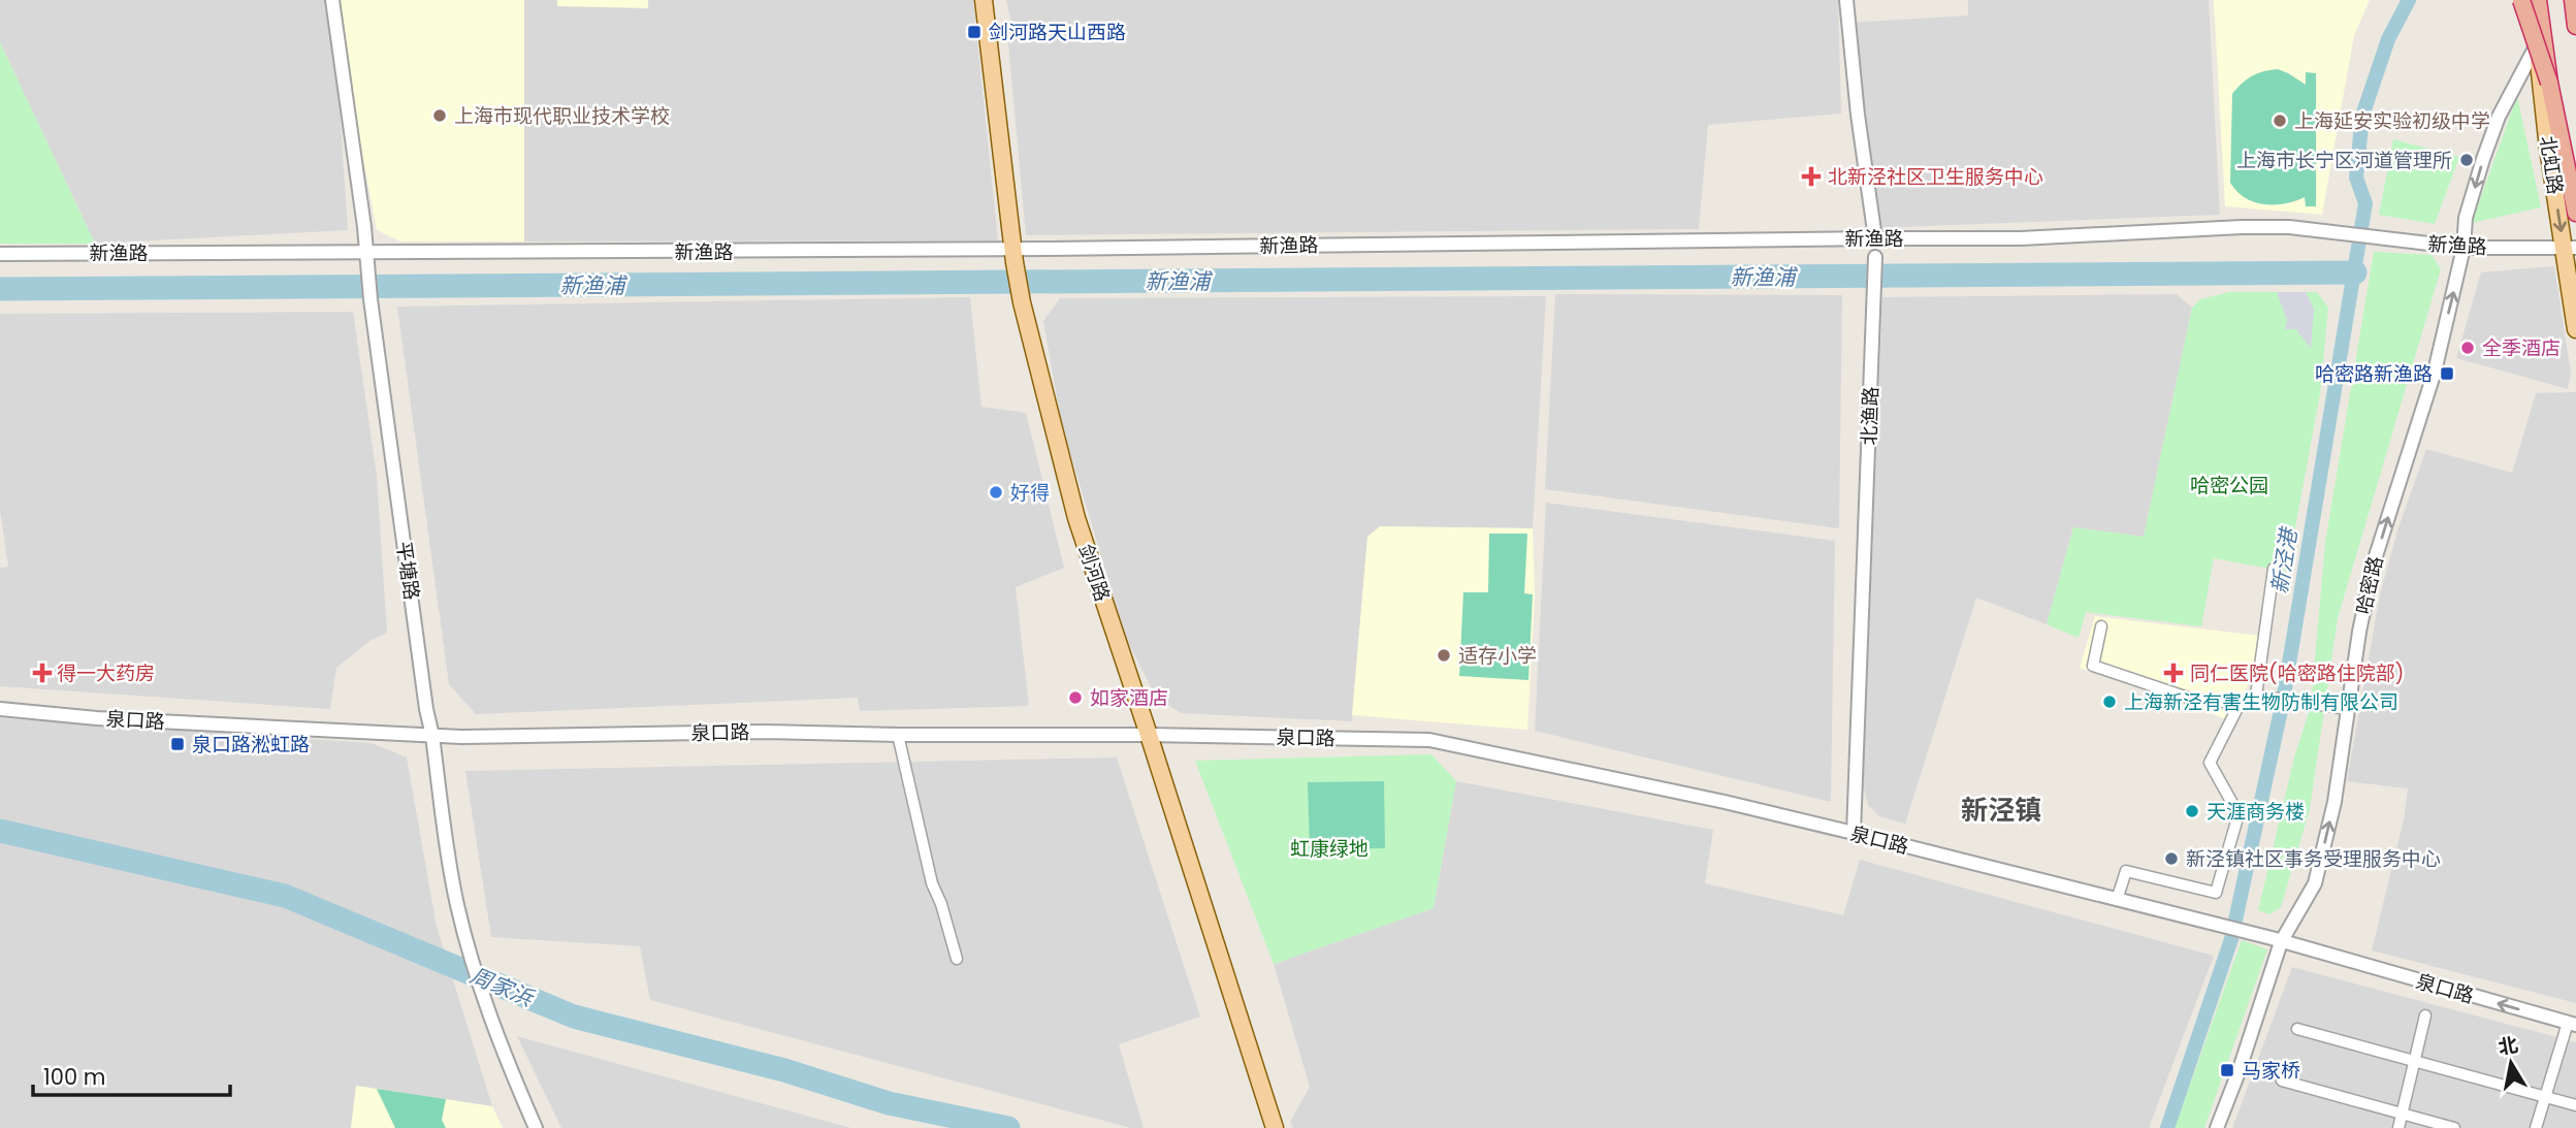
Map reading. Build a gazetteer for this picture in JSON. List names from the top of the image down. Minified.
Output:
{"streets":{"main road":["北虹路","剑河路"],"street":["新渔路","北渔路","平塘路","哈密路","泉口路"]},"crossings":[["北虹路","新渔路"],["北虹路","哈密路"],["新渔路","北渔路"],["新渔路","平塘路"],["新渔路","剑河路"],["新渔路","哈密路"],["北渔路","泉口路"],["平塘路","泉口路"],["剑河路","泉口路"],["哈密路","泉口路"]],"one_way":["北虹路"],"districts":["新泾镇"],"water":["新渔浦","新泾港","周家浜"],"parks":["哈密公园","虹康绿地"],"places":{"transit":["剑河路天山西路","哈密路新渔路","泉口路淞虹路","马家桥"],"other":["上海市现代职业技术学校","上海延安实验初级中学","上海市长宁区河道管理所","全季酒店","好得","适存小学","如家酒店","上海新泾有害生物防制有限公司","天涯商务楼","新泾镇社区事务受理服务中心"],"health":["北新泾社区卫生服务中心","得一大药房","同仁医院(哈密路住院部)"]},"scale_bar":"100 m","north":"top"}
